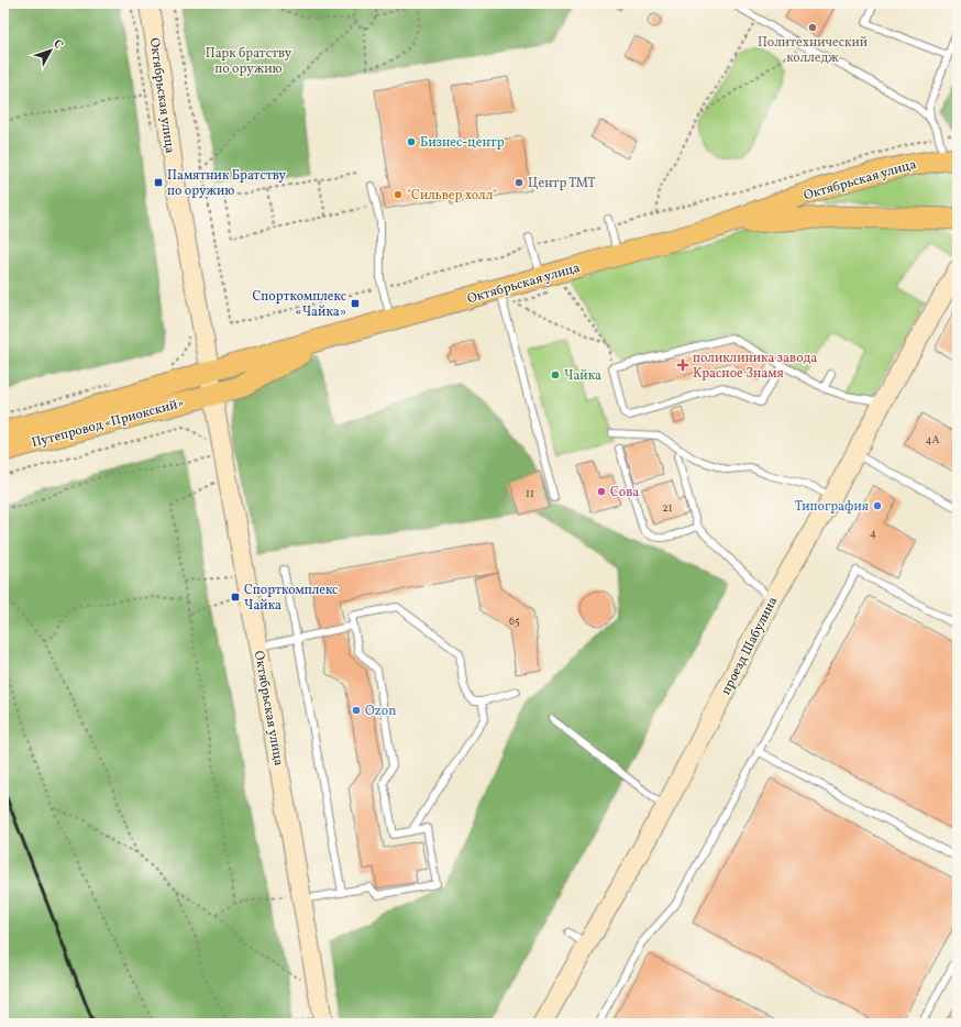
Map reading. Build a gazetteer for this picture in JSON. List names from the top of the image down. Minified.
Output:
{"streets":{"main road":["Октябрьская улица","Путепровод «Приокский»"],"street":["проезд Шабулина"]},"crossings":[["Октябрьская улица","Путепровод «Приокский»"]],"parks":["Парк братству по оружию"],"places":{"other":["Политехнический колледж","Бизнес-центр","Центр ТМТ","\"Сильвер холл\"","Чайка","Сова","Типография","Ozon"],"transit":["Памятник Братству по оружию","Спорткомплекс «Чайка»","Спорткомплекс Чайка"],"health":["поликлиника завода Красное Знамя"]},"house_numbers":["4А","11","21","4","65"],"north":"top right"}
